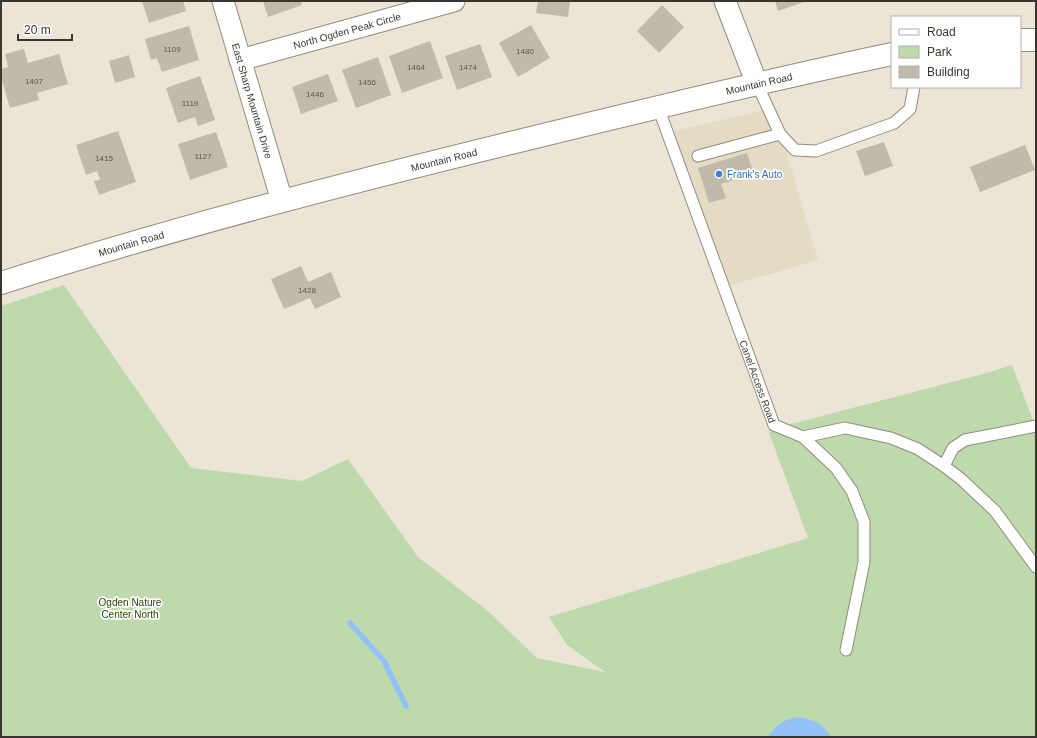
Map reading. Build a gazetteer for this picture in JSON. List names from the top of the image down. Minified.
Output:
{"streets":{"street":["North Ogden Peak Circle","Mountain Road","East Sharp Mountain Drive"],"lane":["Canel Access Road"]},"crossings":[["North Ogden Peak Circle","East Sharp Mountain Drive"],["Mountain Road","East Sharp Mountain Drive"],["Mountain Road","Canel Access Road"]],"parks":["Ogden Nature Center North"],"places":["Frank's Auto"],"house_numbers":["1109","1480","1464","1474","1407","1456","1446","1119","1127","1415","1428"],"legend":["Road","Park","Building"],"scale_bar":"20 m"}
